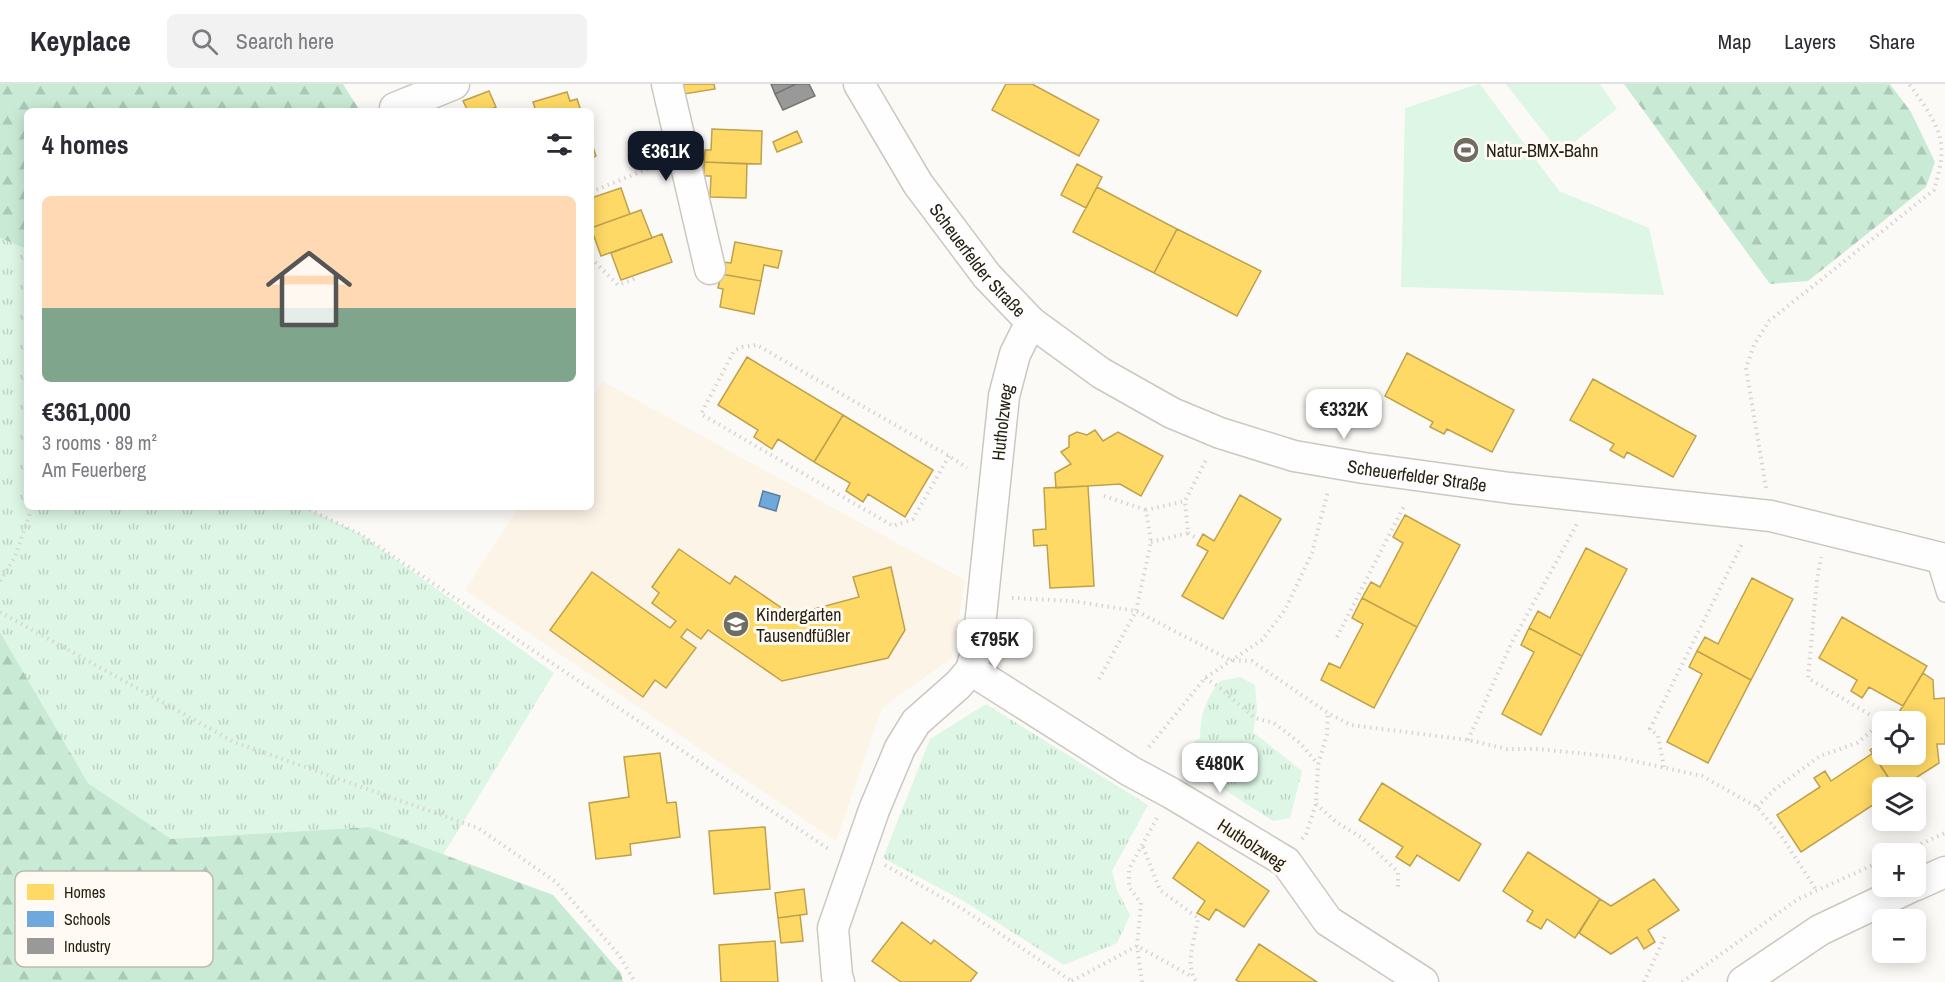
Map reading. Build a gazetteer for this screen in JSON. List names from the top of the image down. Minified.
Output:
{"streets":{"street":["Scheuerfelder Straße","Hutholzweg"]},"crossings":[["Scheuerfelder Straße","Hutholzweg"]],"places":{"sports":["Natur-BMX-Bahn"],"school or university":["Kindergarten Tausendfüßler"]},"legend":["Homes","Schools","Industry"],"page":{"header":"Keyplace","search":"Search here","nav":["Map","Layers","Share"],"heading":"4 homes","price":["€361K","€332K","€795K","€480K"],"list":[{"name":"€361,000","note":"3 rooms · 89 m² · Am Feuerberg"}],"map_buttons":["+","−"]}}
